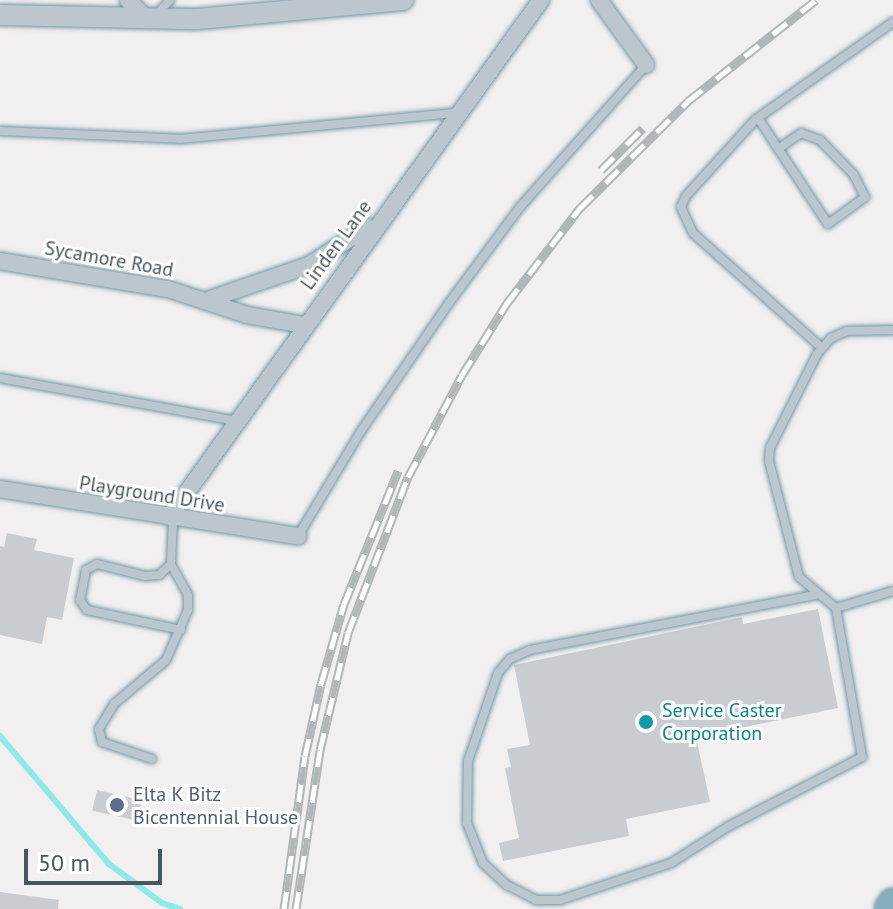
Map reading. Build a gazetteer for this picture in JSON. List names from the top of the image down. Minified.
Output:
{"streets":{"street":["Linden Lane","Sycamore Road","Playground Drive"]},"crossings":[["Linden Lane","Sycamore Road"],["Linden Lane","Playground Drive"]],"places":["Service Caster Corporation","Elta K Bitz Bicentennial House"],"scale_bar":"50 m"}
